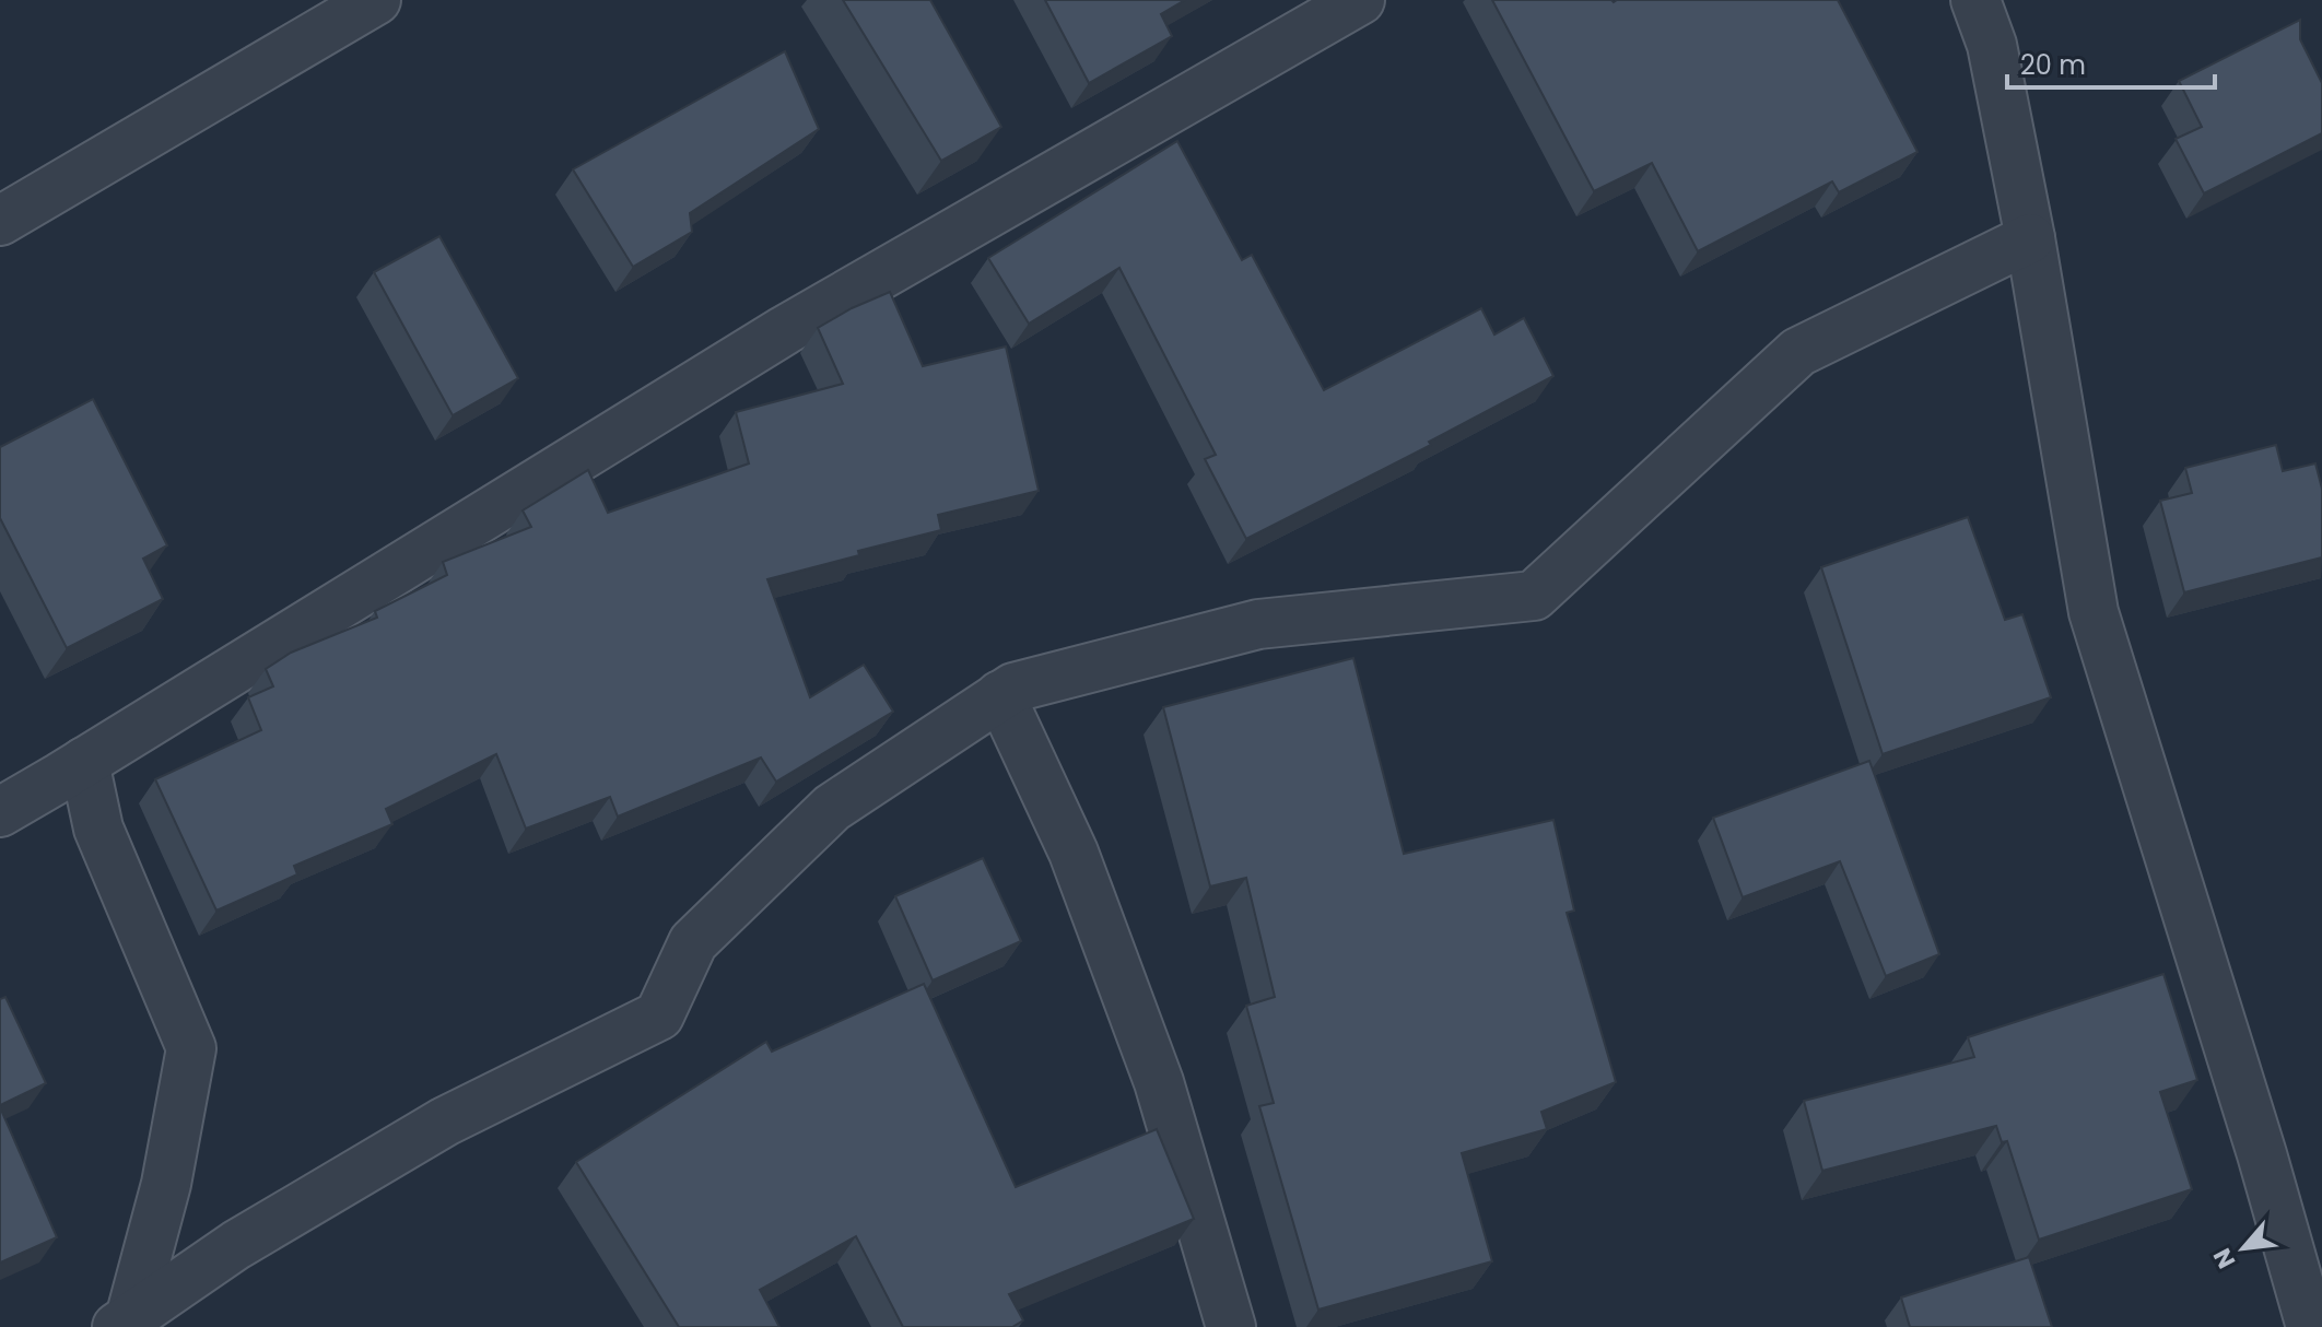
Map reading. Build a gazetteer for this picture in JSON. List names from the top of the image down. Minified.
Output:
{"scale_bar":"20 m","north":"bottom left"}
